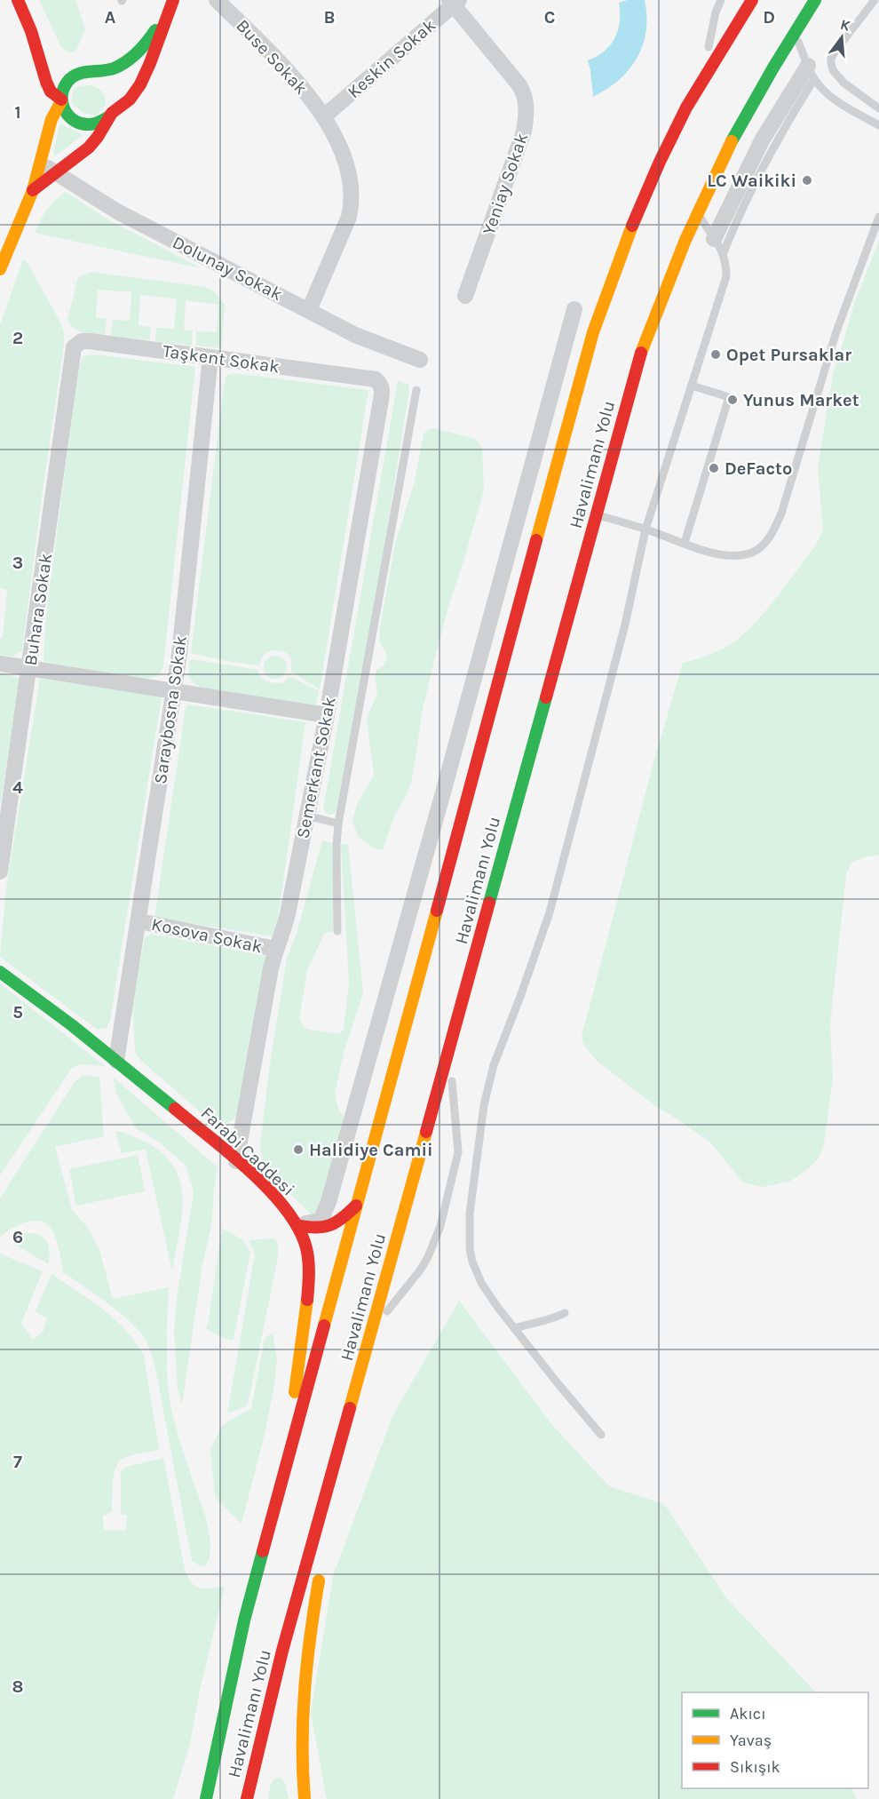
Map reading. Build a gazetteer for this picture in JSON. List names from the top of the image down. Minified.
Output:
{"streets":{"main road":["Havalimanı Yolu","Farabi Caddesi"],"street":["Buse Sokak","Keskin Sokak","Yeniay Sokak","Dolunay Sokak","Taşkent Sokak","Buhara Sokak","Saraybosna Sokak","Semerkant Sokak","Kosova Sokak"]},"crossings":[["Buse Sokak","Keskin Sokak"],["Buse Sokak","Dolunay Sokak"],["Keskin Sokak","Yeniay Sokak"],["Taşkent Sokak","Buhara Sokak"],["Taşkent Sokak","Saraybosna Sokak"],["Taşkent Sokak","Semerkant Sokak"],["Havalimanı Yolu","Farabi Caddesi"],["Saraybosna Sokak","Kosova Sokak"],["Saraybosna Sokak","Farabi Caddesi"],["Semerkant Sokak","Kosova Sokak"],["Semerkant Sokak","Farabi Caddesi"]],"places":["LC Waikiki","Opet Pursaklar","Yunus Market","DeFacto","Halidiye Camii"],"legend":["Akıcı","Yavaş","Sıkışık"],"north":"top","grid":{"columns":["A","B","C","D"],"rows":["1","2","3","4","5","6","7","8"]}}
